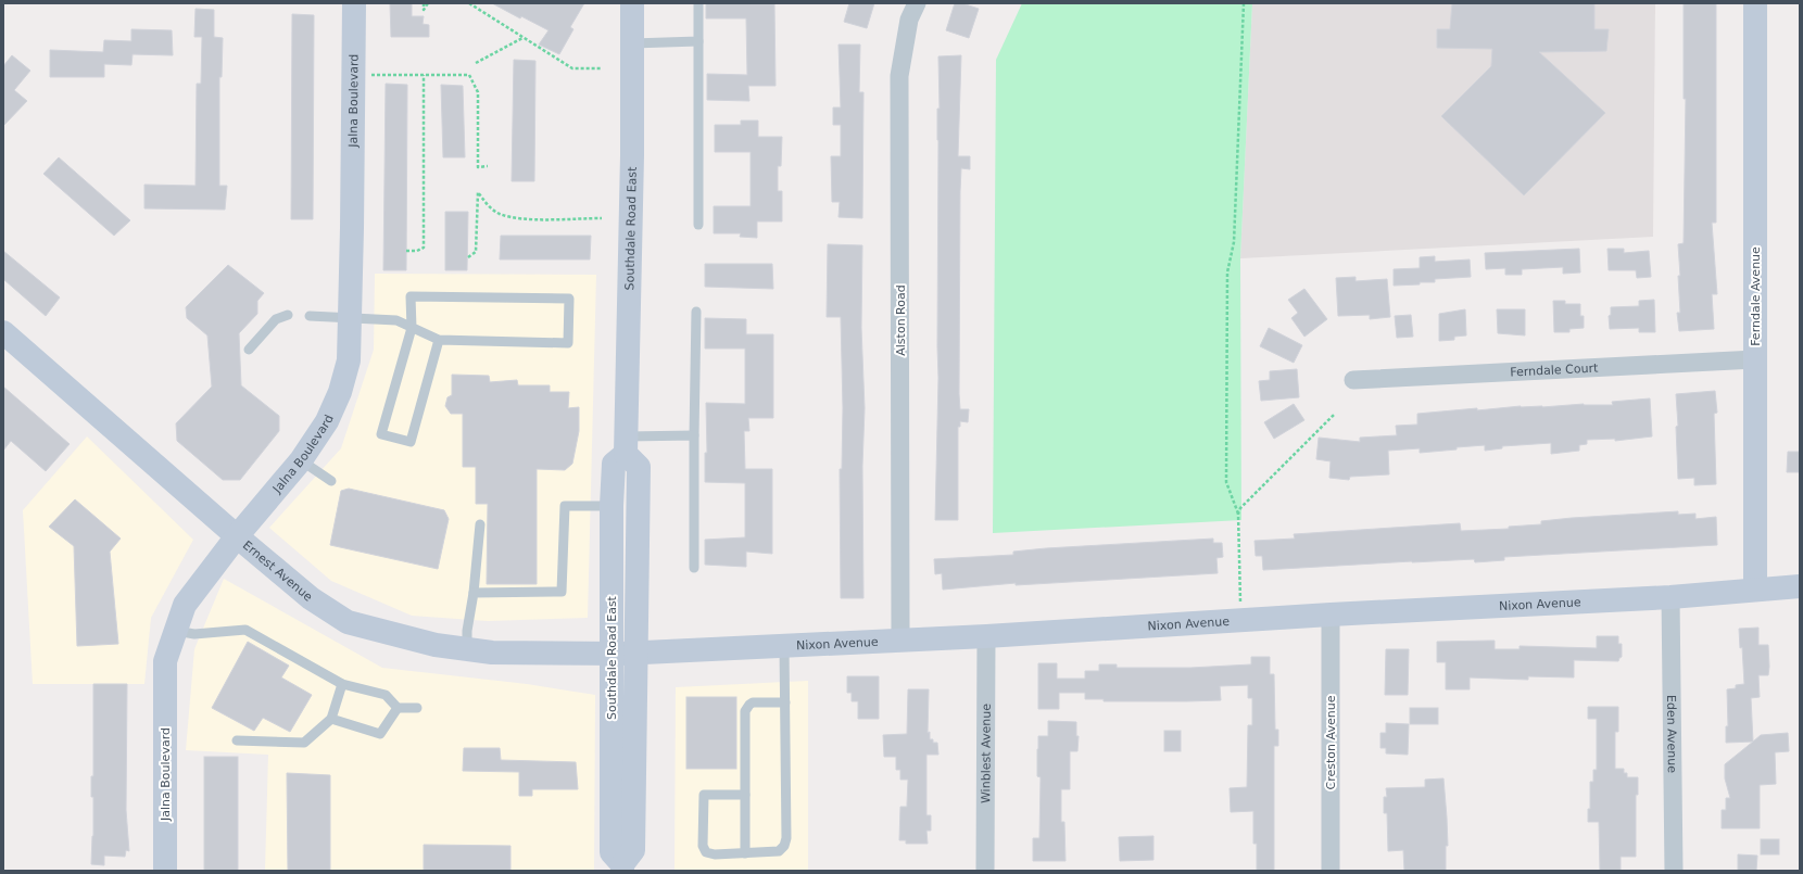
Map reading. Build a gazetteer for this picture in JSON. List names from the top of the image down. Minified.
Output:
{"streets":{"street":["Jalna Boulevard","Southdale Road East","Ferndale Avenue","Alston Road","Ferndale Court","Ernest Avenue","Nixon Avenue","Eden Avenue","Creston Avenue","Winblest Avenue"]},"crossings":[["Jalna Boulevard","Ernest Avenue"],["Southdale Road East","Ernest Avenue"],["Southdale Road East","Nixon Avenue"],["Ferndale Avenue","Ferndale Court"],["Ferndale Avenue","Nixon Avenue"],["Alston Road","Nixon Avenue"],["Ernest Avenue","Nixon Avenue"],["Nixon Avenue","Eden Avenue"],["Nixon Avenue","Creston Avenue"],["Nixon Avenue","Winblest Avenue"]]}
